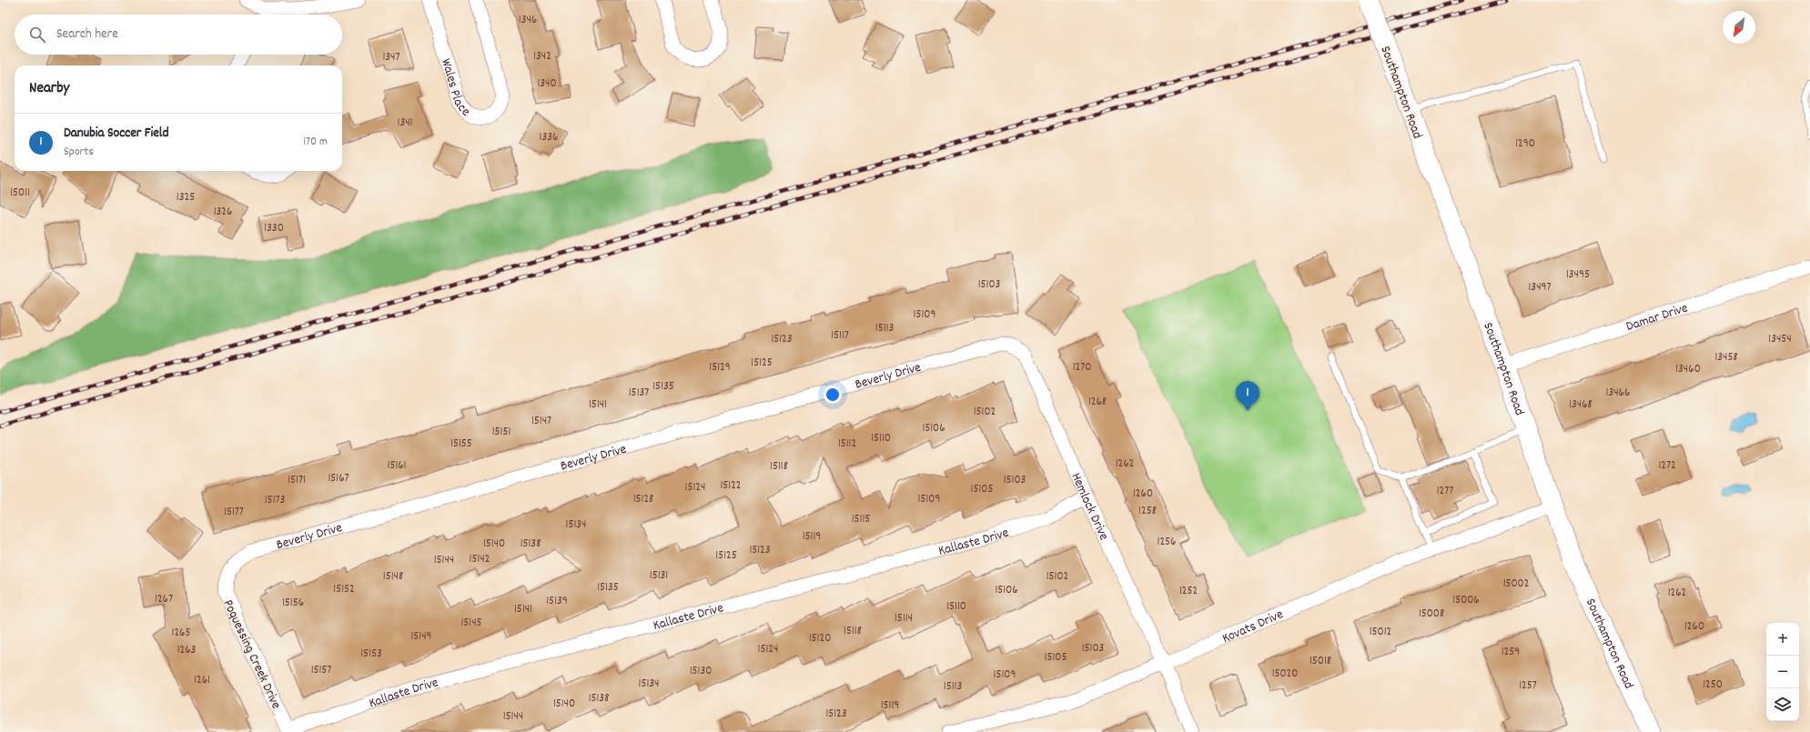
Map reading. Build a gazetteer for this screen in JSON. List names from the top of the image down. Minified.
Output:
{"streets":{"street":["Wales Place","Southampton Road","Damar Drive","Beverly Drive","Hemlock Drive","Kallaste Drive","Kovats Drive","Poquessing Creek Drive"]},"crossings":[["Southampton Road","Damar Drive"],["Southampton Road","Kovats Drive"],["Beverly Drive","Hemlock Drive"],["Beverly Drive","Poquessing Creek Drive"],["Hemlock Drive","Kallaste Drive"],["Hemlock Drive","Kovats Drive"],["Kallaste Drive","Poquessing Creek Drive"]],"house_numbers":["1346","1342","1347","1340","1341","1336","1290","15011","1325","1326","1330","13495","15103","13497","15109","15113","15117","15123","13454","13458","15125","15129","1270","13460","15135","15137","13466","1268","15141","13468","15102","15147","15106","15151","15110","15155","15112","1262","15161","1272","15118","15167","15171","15103","15122","15124","15105","1277","1260","15128","15109","15173","1258","15177","15115","15134","15119","1256","15140","15138","15123","15125","15142","15144","15131","15148","15102","15002","15135","15152","15106","1252","1262","1267","15006","15139","15156","15110","15141","15008","15114","15145","1260","15118","15012","1265","15149","15120","15103","15124","1263","1259","15153","15105","15018","15157","15130","15020","15109","1261","15134","1250","1257","15113","15138","15140","15119","15123","15144"],"north":"bottom left","page":{"search":"Search here","heading":"Nearby","list":[{"mark":"1","name":"Danubia Soccer Field","note":"Sports","value":"170 m"}],"pins":"1","map_buttons":["+","−"]}}
